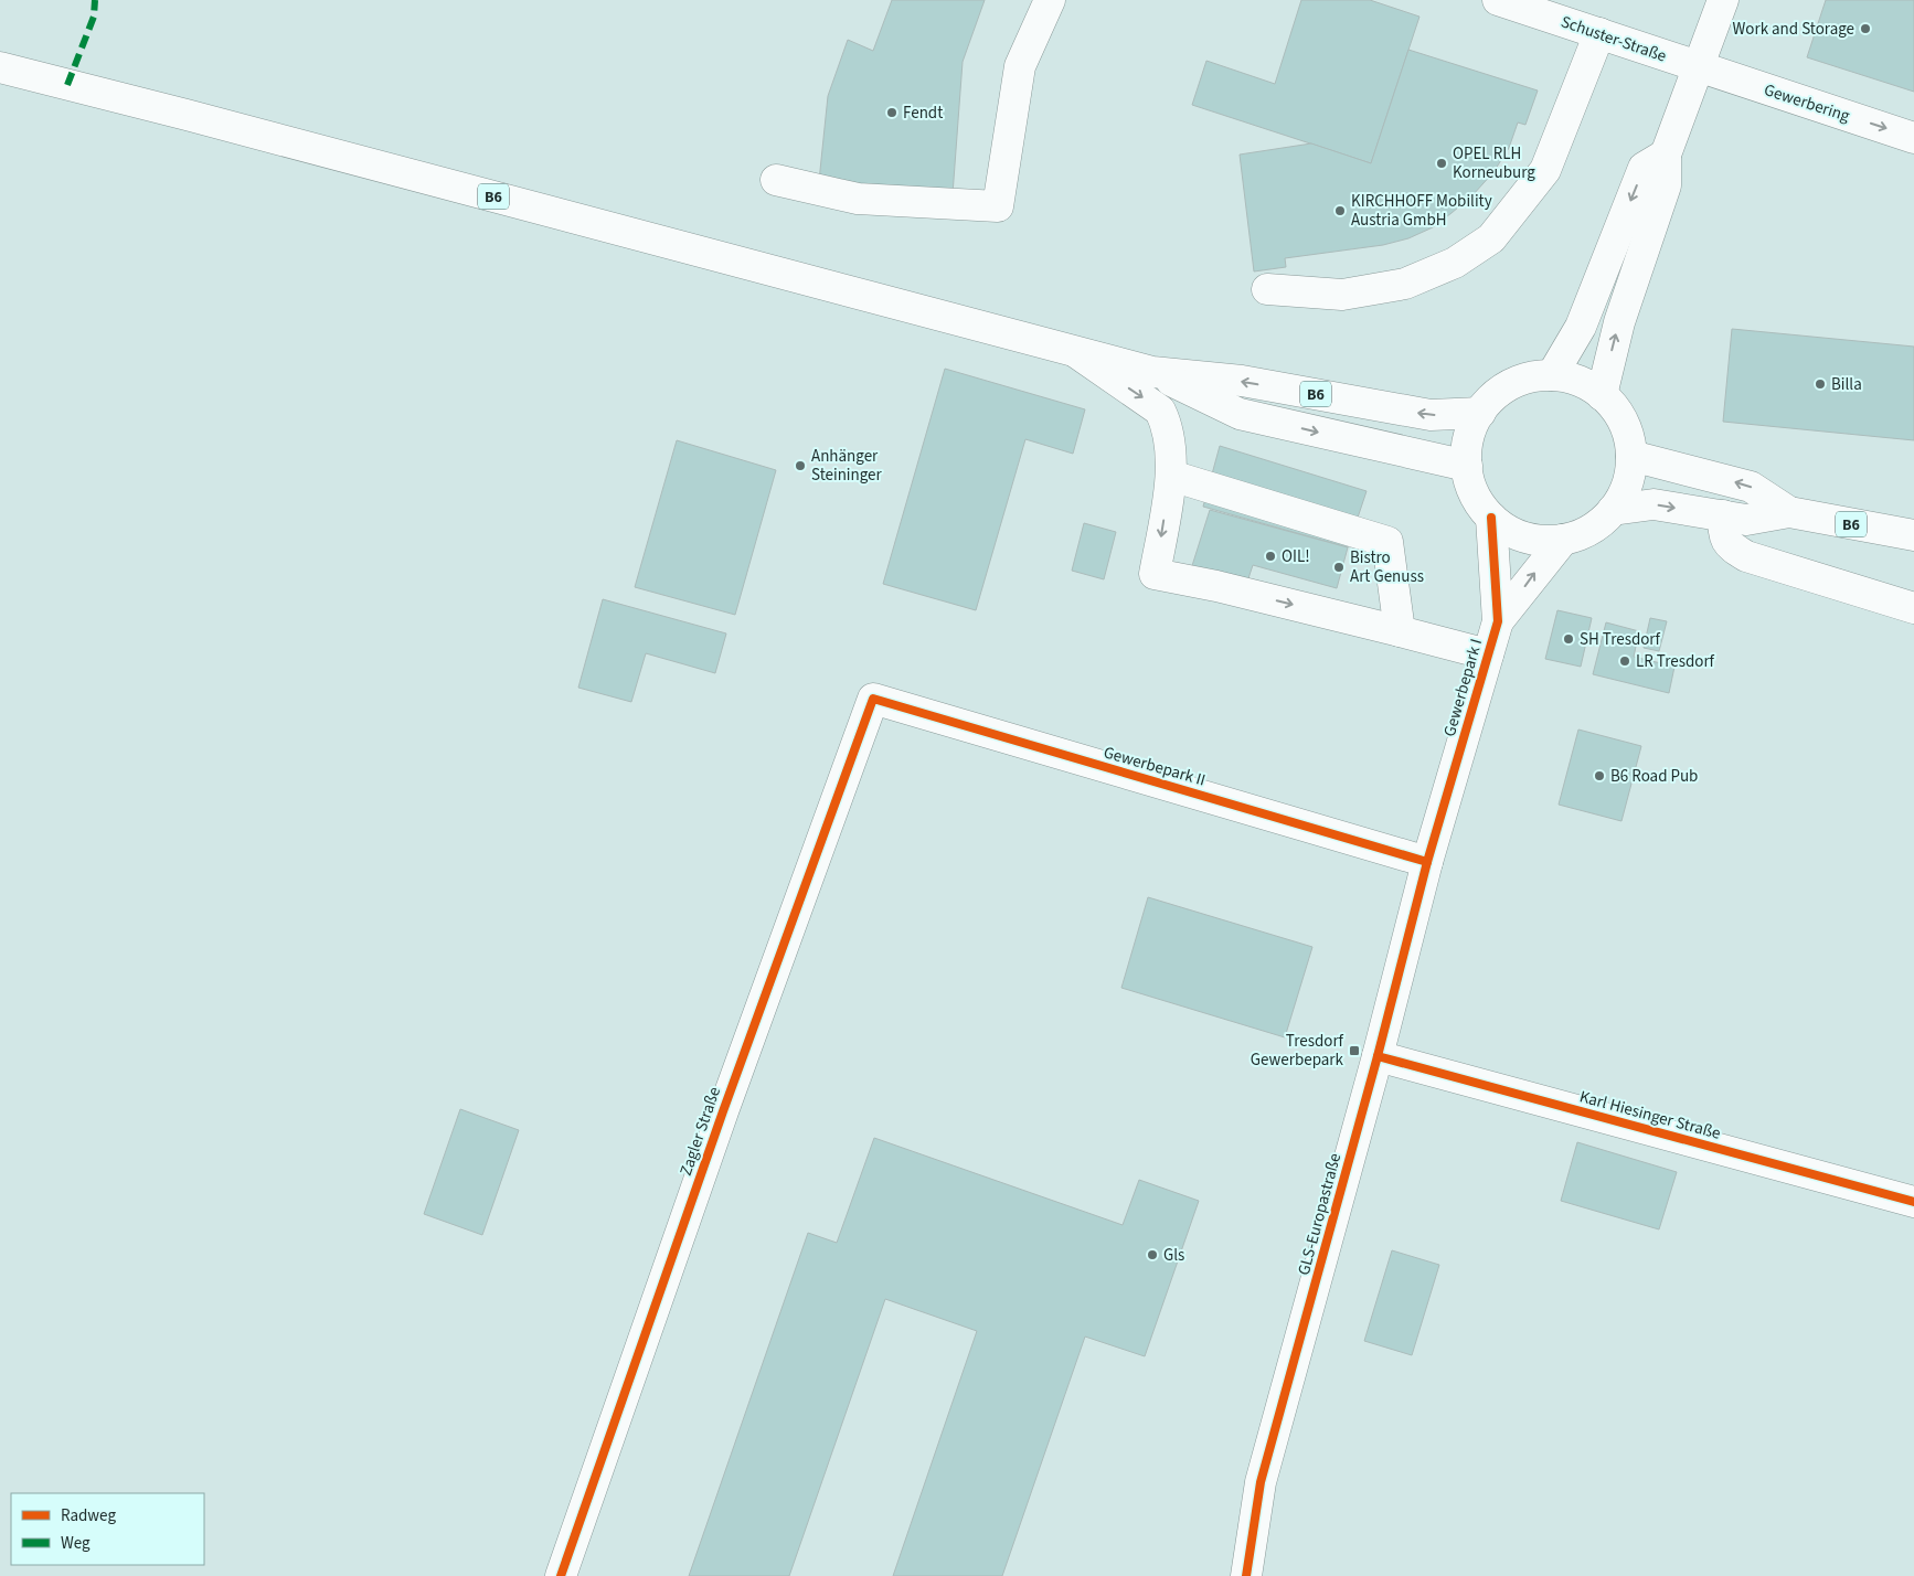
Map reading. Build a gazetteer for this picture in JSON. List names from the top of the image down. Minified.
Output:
{"streets":{"street":["Schuster-Straße","Gewerbering","B6","Gewerbepark I","Gewerbepark II","Karl Hiesinger Straße","Zagler Straße","GLS-Europastraße"]},"crossings":[["Schuster-Straße","Gewerbering"],["B6","Gewerbepark I"],["Gewerbepark I","Gewerbepark II"],["Gewerbepark I","GLS-Europastraße"],["Gewerbepark II","Zagler Straße"],["Gewerbepark II","GLS-Europastraße"],["Karl Hiesinger Straße","GLS-Europastraße"]],"one_way":["Gewerbering"],"places":{"other":["Work and Storage","Fendt","OPEL RLH Korneuburg","KIRCHHOFF Mobility Austria GmbH","Billa","Anhänger Steininger","OIL!","Bistro Art Genuss","SH Tresdorf","LR Tresdorf","B6 Road Pub","Gls"],"transit":["Tresdorf Gewerbepark"]},"legend":["Radweg","Weg"]}
